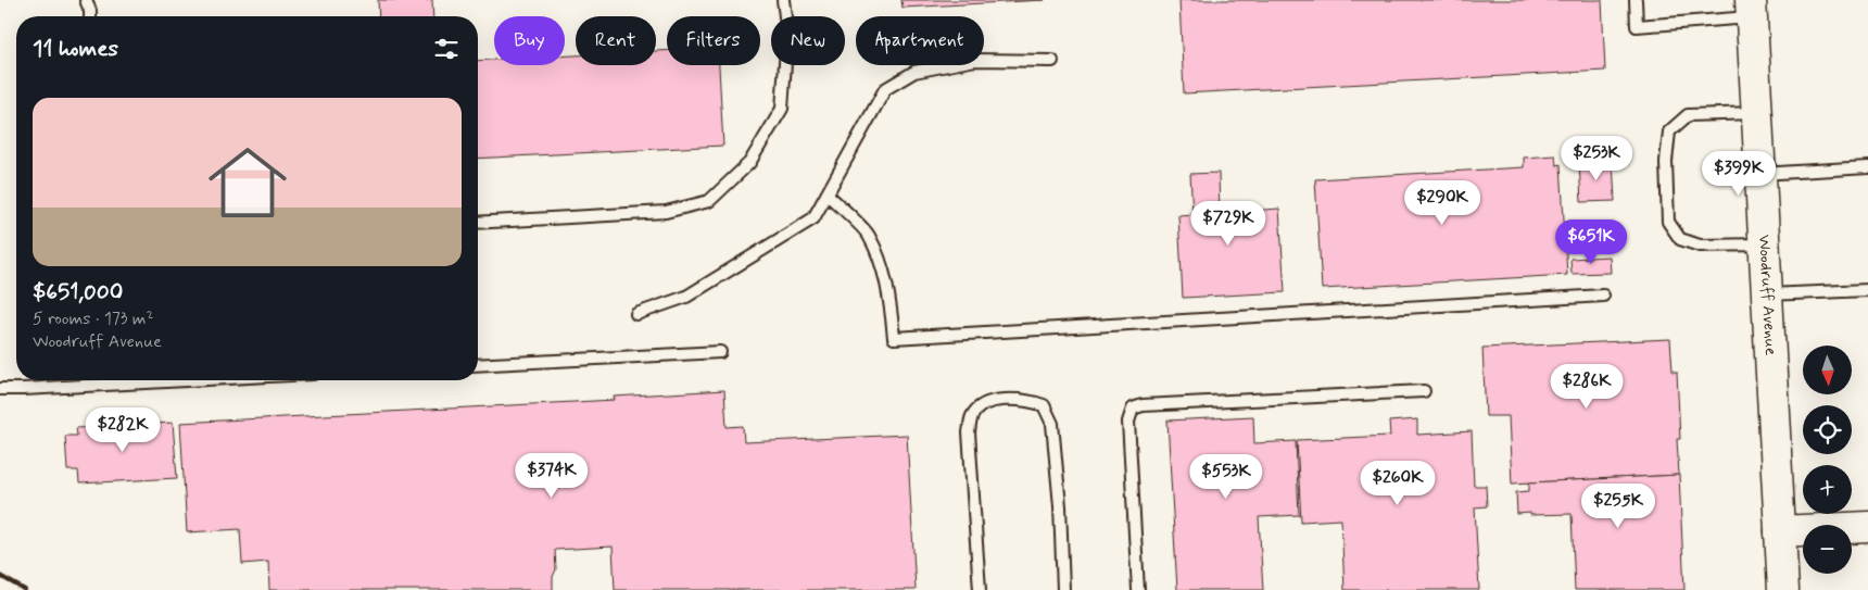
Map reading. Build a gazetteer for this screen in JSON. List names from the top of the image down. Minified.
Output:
{"streets":{"main road":["Woodruff Avenue"]},"north":"bottom","page":{"chip":["Buy","Rent","Filters","New","Apartment"],"heading":"11 homes","list":[{"name":"$651,000","note":"5 rooms · 173 m² · Woodruff Avenue"}],"price":["$253K","$399K","$290K","$729K","$651K","$286K","$282K","$374K","$553K","$260K","$255K"],"map_buttons":["+","−"]}}
